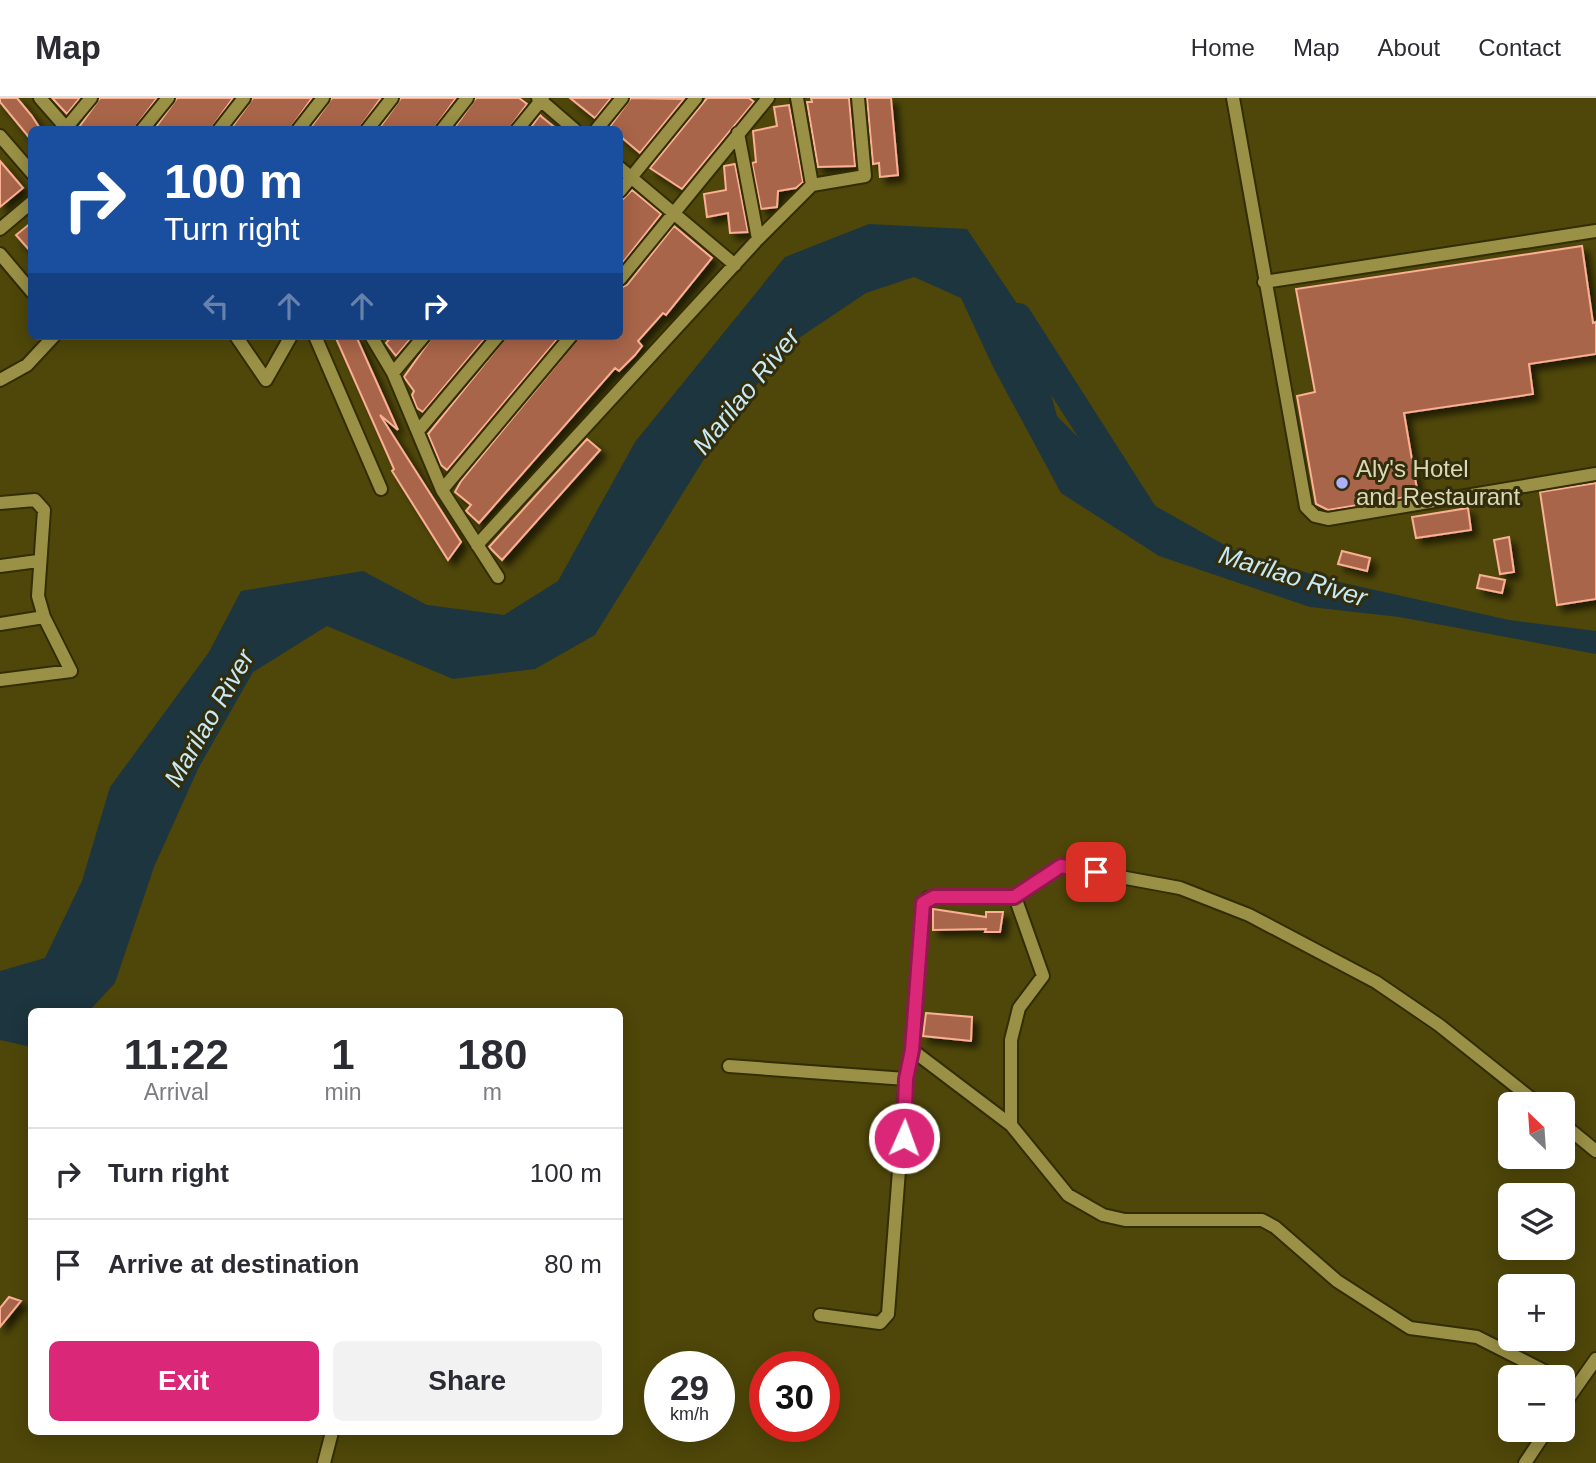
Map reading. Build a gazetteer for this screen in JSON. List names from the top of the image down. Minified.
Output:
{"water":["Marilao River"],"places":["Aly's Hotel and Restaurant"],"north":"top left","page":{"header":"Map","nav":["Home","Map","About","Contact"],"turn":["100 m","Turn right"],"eta":["11:22","Arrival","1","min","180","m"],"map_buttons":["+","−"],"list":[{"name":"Turn right","value":"100 m"},{"name":"Arrive at destination","value":"80 m"}],"buttons":["Exit","Share"],"speed":"29 km/h","limit":"30"}}
